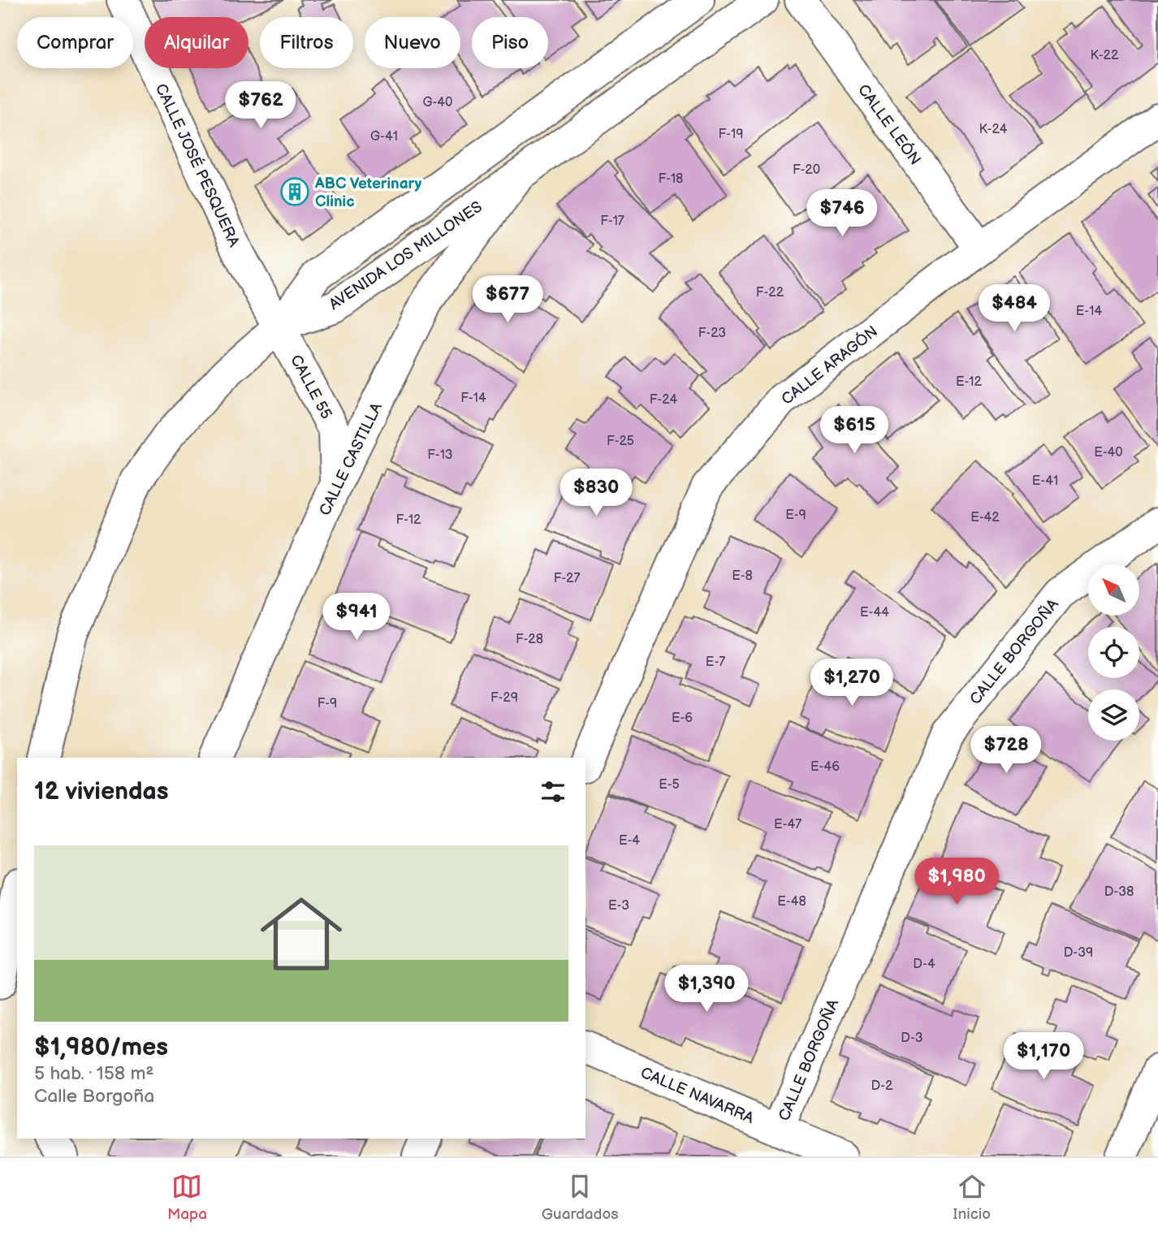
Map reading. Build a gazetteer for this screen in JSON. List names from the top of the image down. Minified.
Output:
{"streets":{"street":["CALLE LEÓN","CALLE JOSÉ PESQUERA","AVENIDA LOS MILLONES","CALLE ARAGÓN","CALLE 55","CALLE CASTILLA","CALLE BORGOÑA","CALLE NAVARRA"]},"crossings":[["CALLE LEÓN","CALLE ARAGÓN"],["CALLE JOSÉ PESQUERA","AVENIDA LOS MILLONES"],["CALLE JOSÉ PESQUERA","CALLE 55"],["AVENIDA LOS MILLONES","CALLE 55"],["AVENIDA LOS MILLONES","CALLE CASTILLA"],["CALLE 55","CALLE CASTILLA"],["CALLE BORGOÑA","CALLE NAVARRA"]],"places":{"building":["ABC Veterinary Clinic"]},"house_numbers":["K-22","G-40","K-24","F-19","G-41","F-20","F-18","F-17","F-22","E-14","F-23","E-12","F-14","F-24","F-25","E-40","F-13","E-41","E-9","E-42","F-12","E-8","F-27","E-44","F-28","E-7","F-29","F-9","E-6","E-46","E-5","E-47","E-4","D-38","E-48","E-3","D-39","D-4","D-3","D-2"],"north":"top left","page":{"chip":["Comprar","Alquilar","Filtros","Nuevo","Piso"],"price":["$762","$746","$677","$484","$615","$830","$941","$1,270","$728","$1,980","$1,390","$1,170"],"heading":"12 viviendas","list":[{"name":"$1,980/mes","note":"5 hab. · 158 m² · Calle Borgoña"}],"tabs":["Mapa","Guardados","Inicio"]}}
